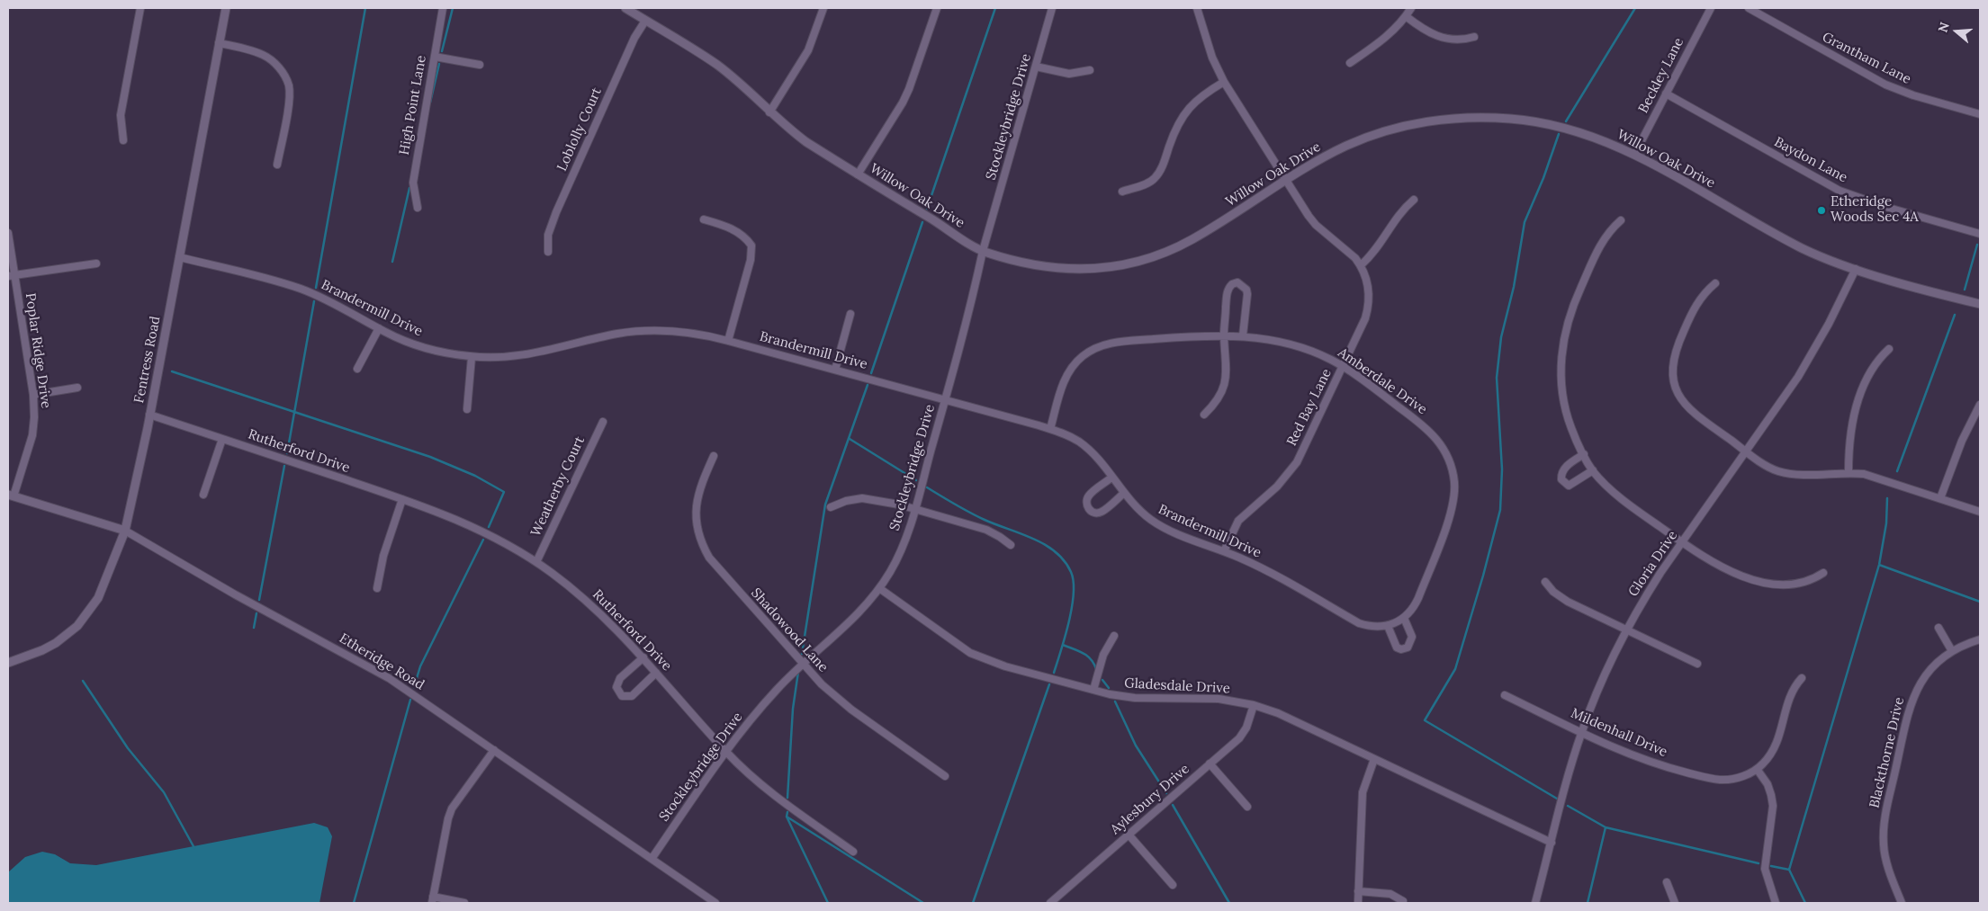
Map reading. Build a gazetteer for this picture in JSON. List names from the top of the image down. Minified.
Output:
{"streets":{"street":["Grantham Lane","Beckley Lane","High Point Lane","Stockleybridge Drive","Loblolly Court","Willow Oak Drive","Baydon Lane","Brandermill Drive","Poplar Ridge Drive","Fentress Road","Amberdale Drive","Red Bay Lane","Rutherford Drive","Weatherby Court","Gloria Drive","Shadowood Lane","Etheridge Road","Gladesdale Drive","Mildenhall Drive","Blackthorne Drive","Aylesbury Drive"]},"crossings":[["Beckley Lane","Willow Oak Drive"],["Beckley Lane","Baydon Lane"],["Stockleybridge Drive","Willow Oak Drive"],["Stockleybridge Drive","Brandermill Drive"],["Stockleybridge Drive","Rutherford Drive"],["Stockleybridge Drive","Shadowood Lane"],["Stockleybridge Drive","Etheridge Road"],["Stockleybridge Drive","Gladesdale Drive"],["Loblolly Court","Willow Oak Drive"],["Willow Oak Drive","Red Bay Lane"],["Willow Oak Drive","Gloria Drive"],["Brandermill Drive","Fentress Road"],["Brandermill Drive","Amberdale Drive"],["Brandermill Drive","Red Bay Lane"],["Poplar Ridge Drive","Etheridge Road"],["Fentress Road","Rutherford Drive"],["Fentress Road","Etheridge Road"],["Amberdale Drive","Red Bay Lane"],["Rutherford Drive","Weatherby Court"],["Gloria Drive","Gladesdale Drive"],["Gloria Drive","Mildenhall Drive"],["Gladesdale Drive","Aylesbury Drive"]],"places":["Etheridge Woods Sec 4A"],"north":"left"}
